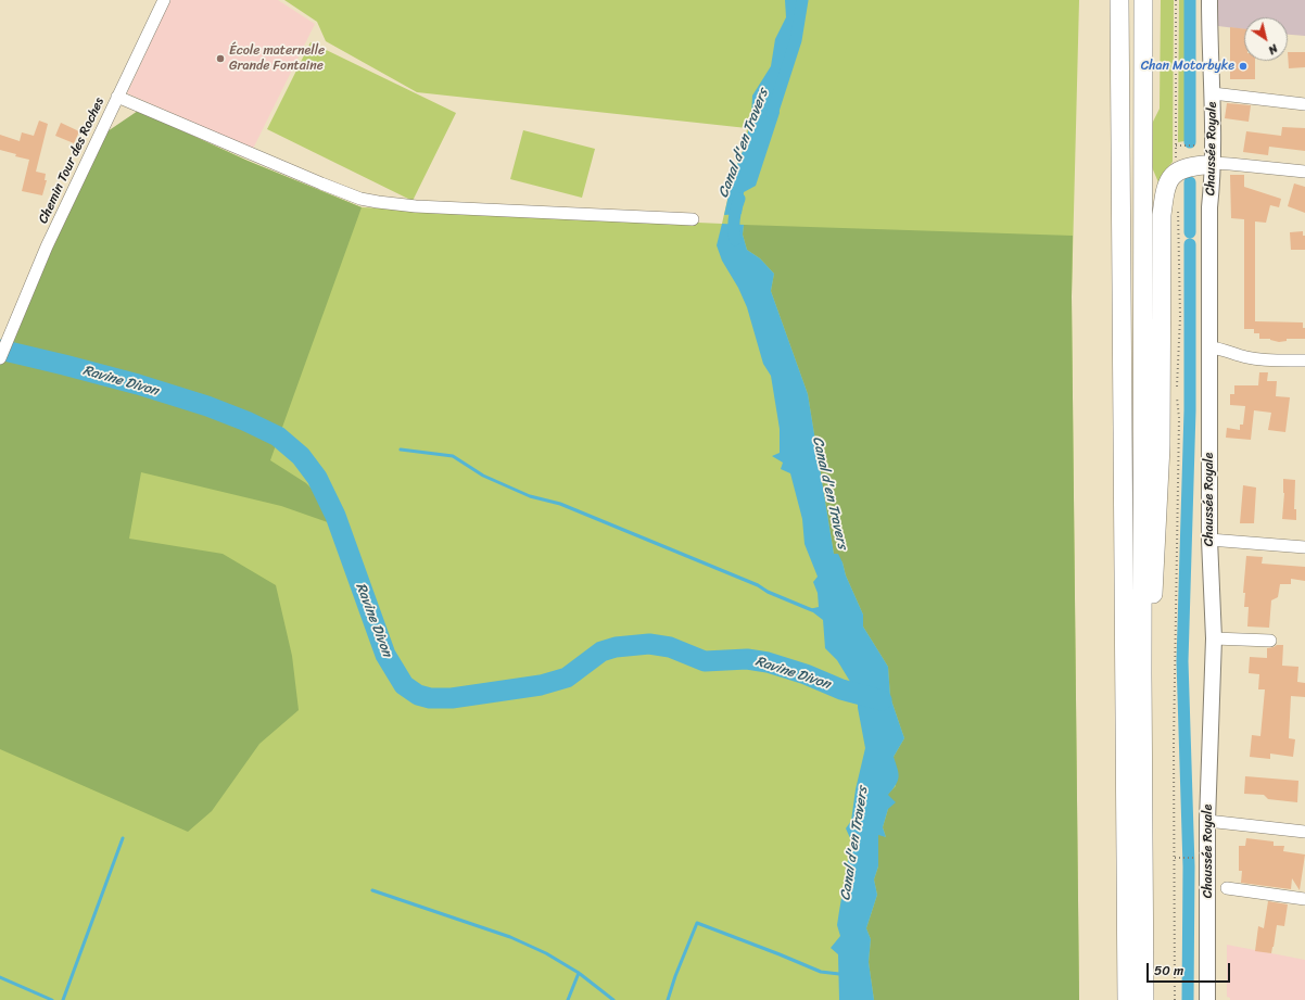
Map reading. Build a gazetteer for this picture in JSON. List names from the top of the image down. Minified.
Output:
{"streets":{"main road":["Chaussée Royale"],"street":["Chemin Tour des Roches"]},"water":["Canal d'en Travers","Ravine Divon"],"places":["École maternelle Grande Fontaine","Chan Motorbyke"],"scale_bar":"50 m","north":"bottom right"}
